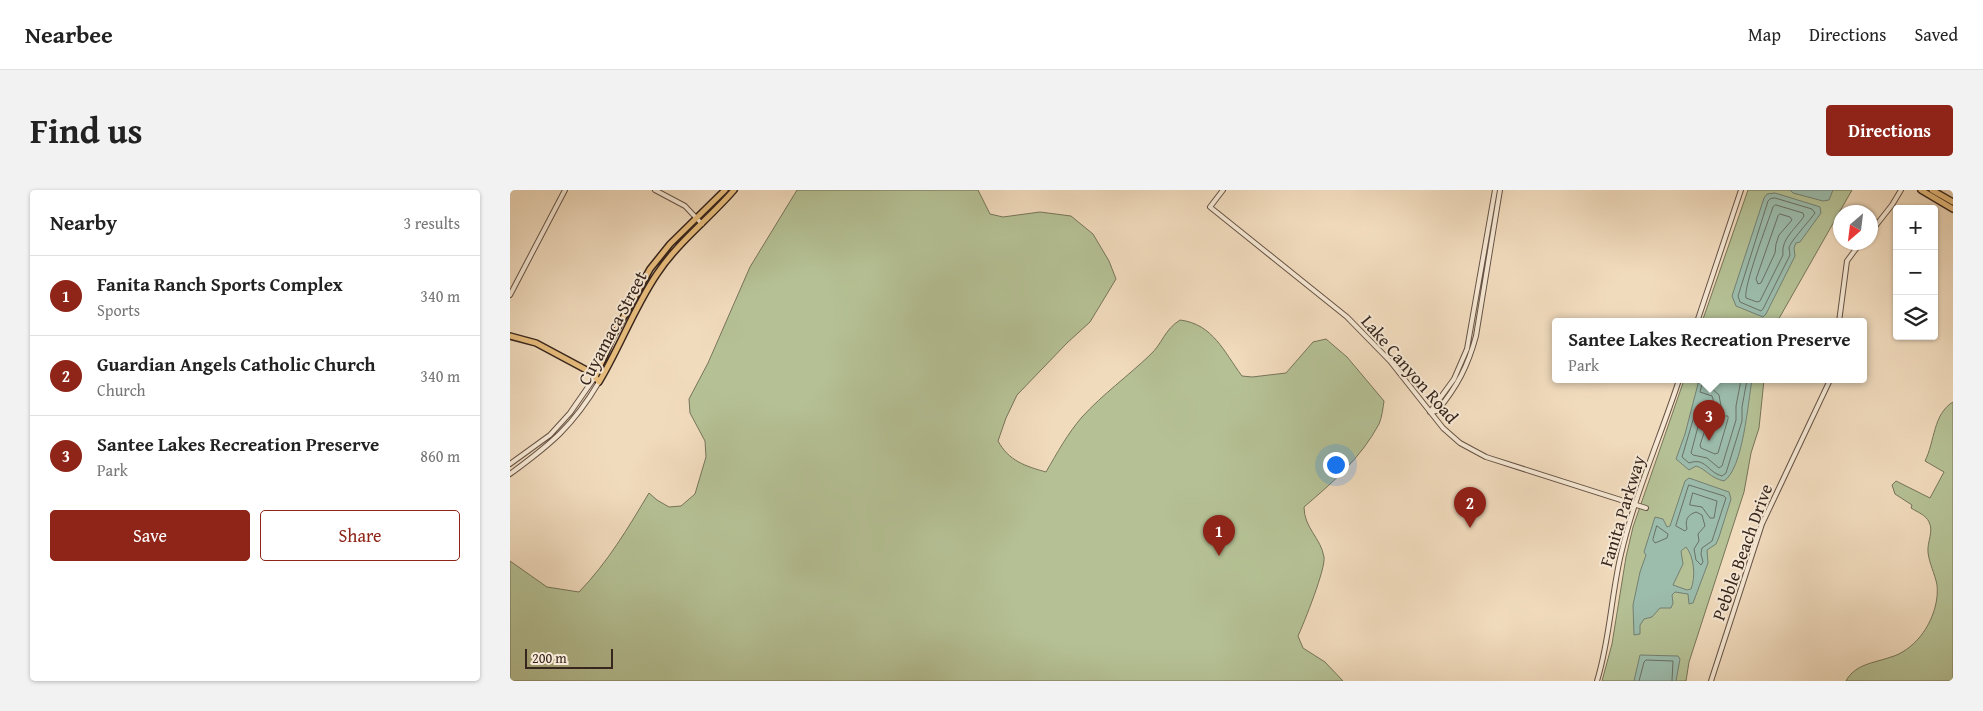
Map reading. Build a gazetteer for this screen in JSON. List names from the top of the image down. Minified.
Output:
{"streets":{"main road":["Cuyamaca Street"],"street":["Lake Canyon Road","Fanita Parkway","Pebble Beach Drive"]},"crossings":[["Lake Canyon Road","Fanita Parkway"]],"scale_bar":"200 m","north":"bottom left","page":{"header":"Nearbee","nav":["Map","Directions","Saved"],"title":"Find us","buttons":["Directions",["Save","Share"]],"heading":["Nearby","3 results"],"map_buttons":["+","−"],"list":[{"mark":"1","name":"Fanita Ranch Sports Complex","note":"Sports","value":"340 m"},{"mark":"2","name":"Guardian Angels Catholic Church","note":"Church","value":"340 m"},{"mark":"3","name":"Santee Lakes Recreation Preserve","note":"Park","value":"860 m"}],"popup":["Santee Lakes Recreation Preserve","Park"],"pins":["3","2","1"],"scale":"200 m"}}
